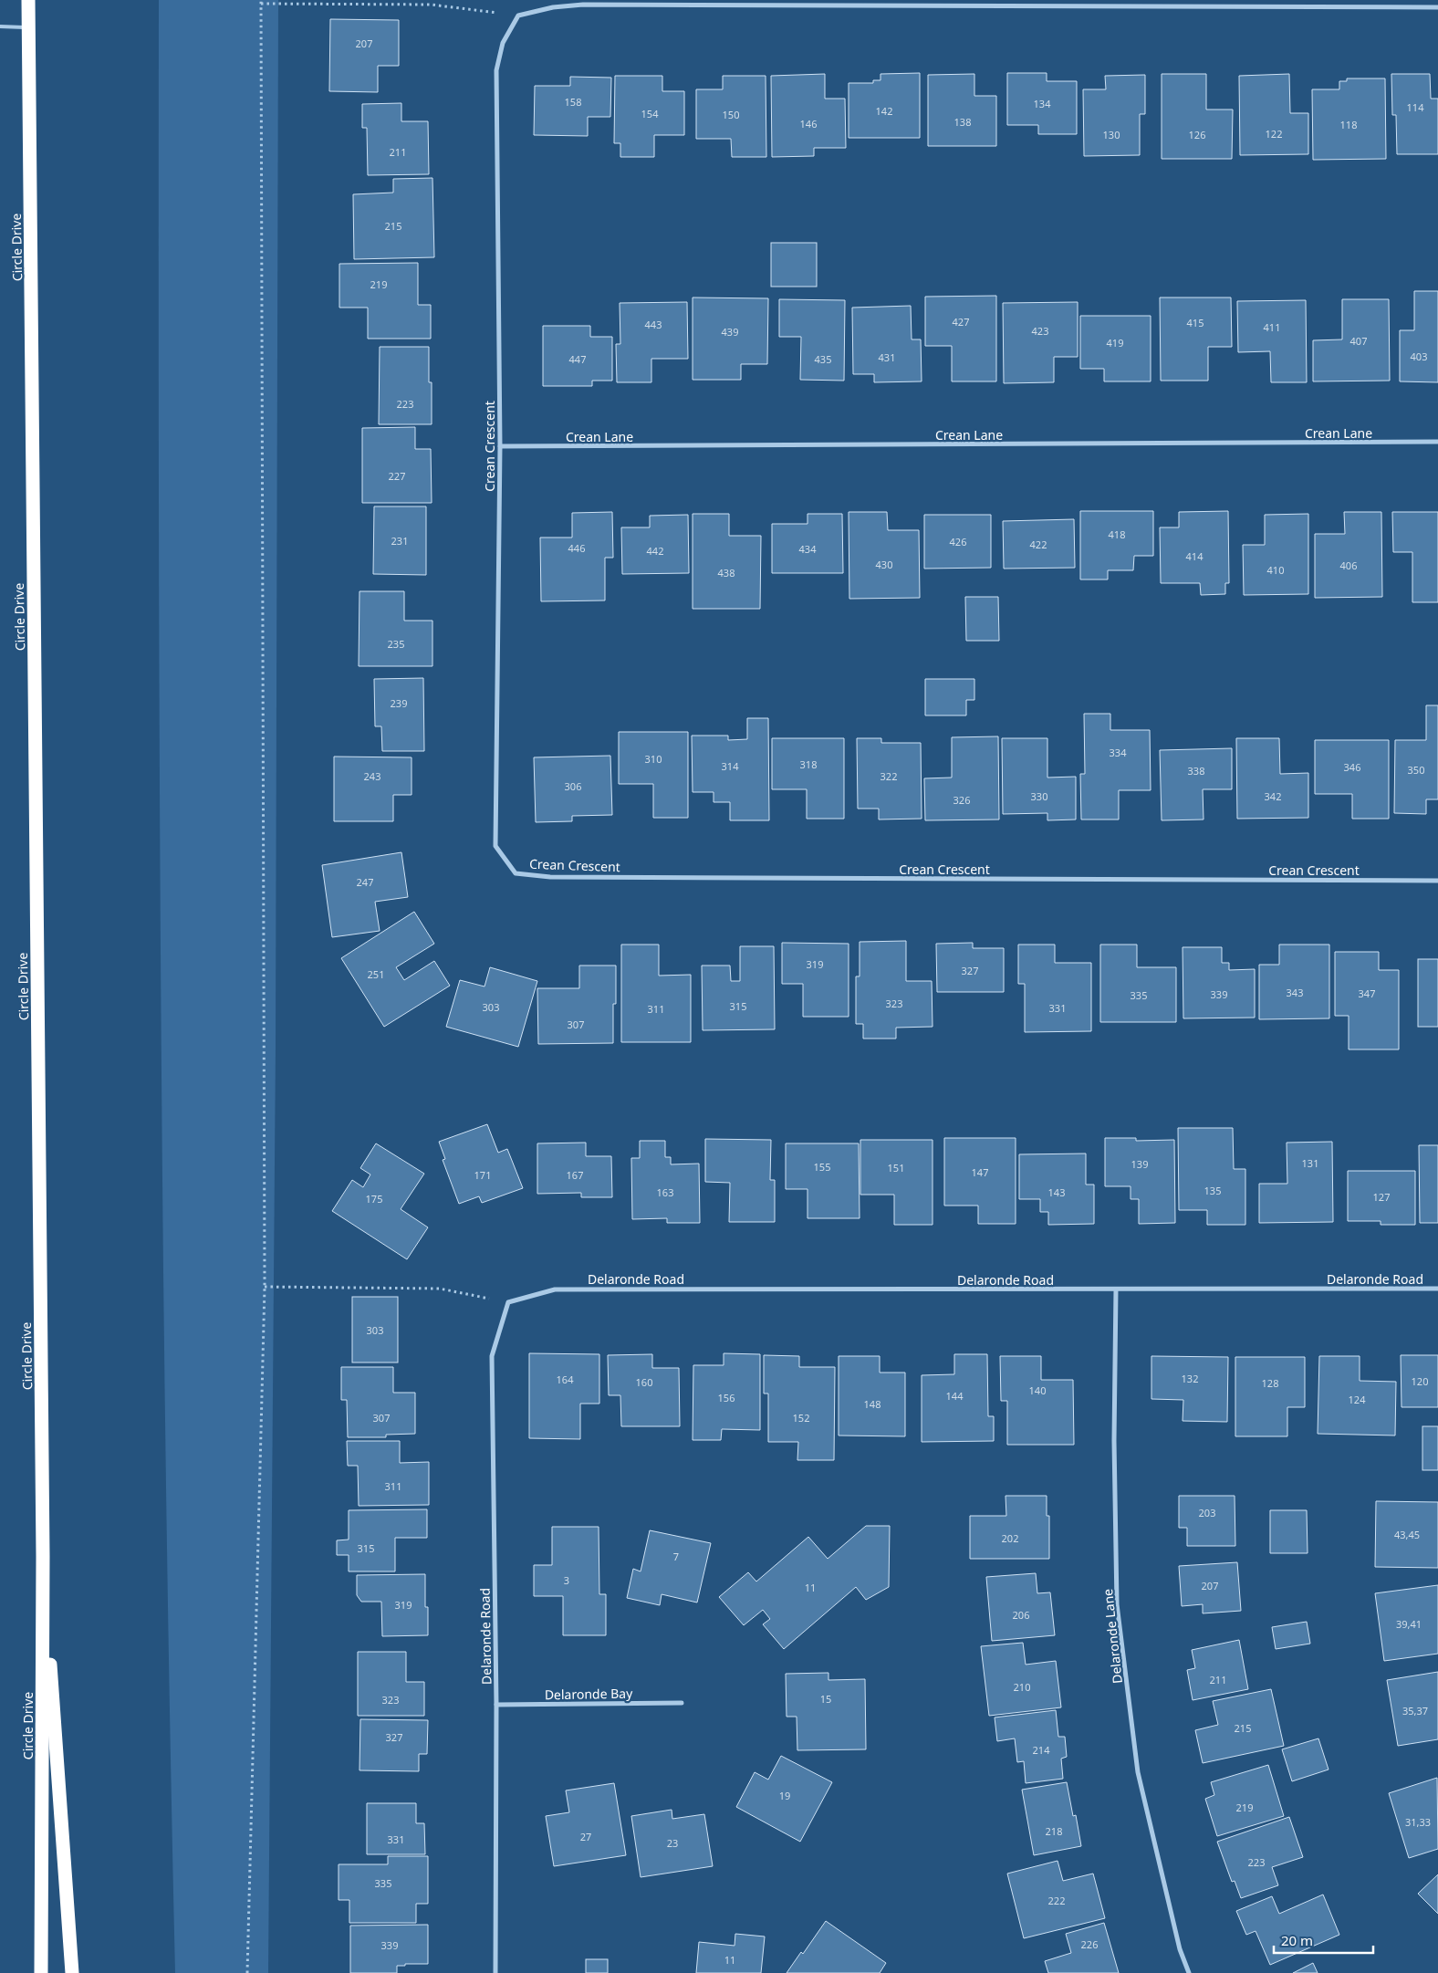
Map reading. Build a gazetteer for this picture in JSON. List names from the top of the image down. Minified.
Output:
{"streets":{"highway":["Circle Drive"],"street":["Crean Lane","Crean Crescent","Delaronde Road","Delaronde Lane","Delaronde Bay"]},"crossings":[["Crean Lane","Crean Crescent"],["Delaronde Road","Delaronde Lane"],["Delaronde Road","Delaronde Bay"]],"house_numbers":["207","158","134","114","142","154","150","138","146","118","122","130","126","211","215","219","427","415","443","411","423","439","407","419","403","431","447","435","223","227","418","231","426","422","446","434","442","414","430","406","410","438","235","239","334","310","318","314","346","350","338","243","322","306","330","342","326","247","319","327","251","343","347","339","335","323","315","303","331","311","307","131","139","155","151","147","171","167","135","163","143","127","175","303","132","164","120","160","128","140","144","156","124","148","307","152","311","203","43,45","202","315","7","3","207","11","319","206","39,41","211","210","15","323","35,37","215","327","214","19","219","31,33","218","27","331","23","223","335","222","226","339","11"],"scale_bar":"20 m"}
